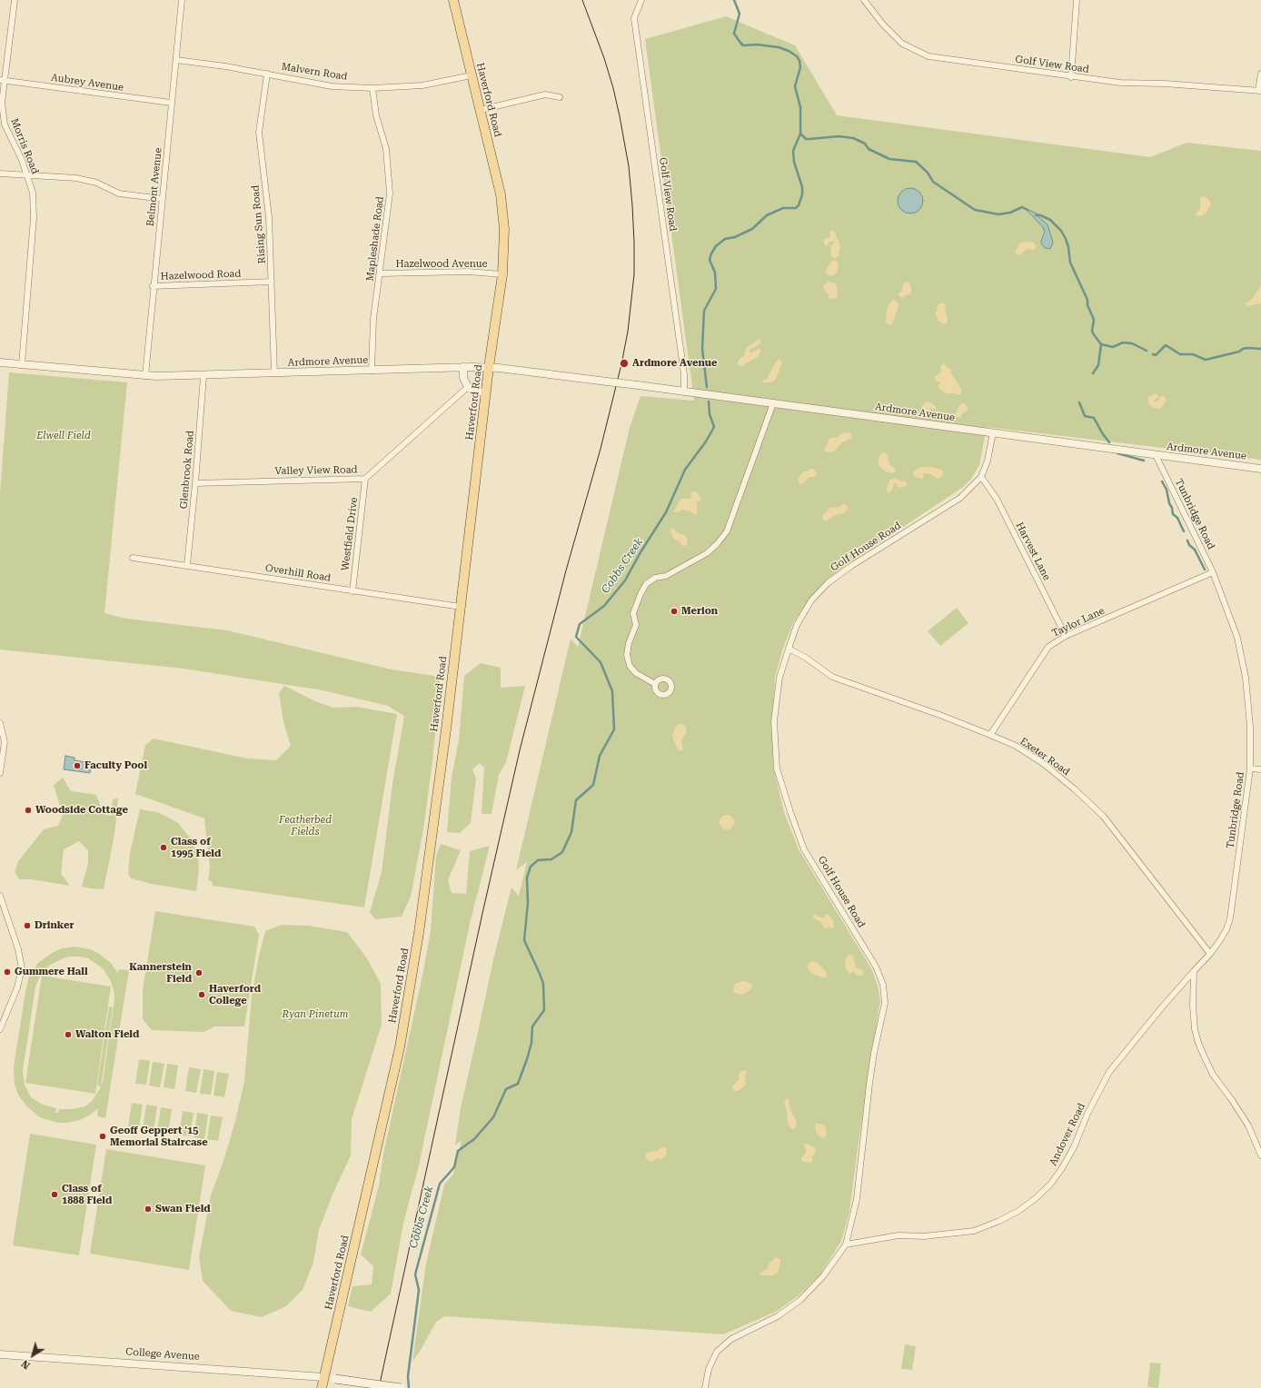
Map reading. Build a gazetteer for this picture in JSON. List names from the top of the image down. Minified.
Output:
{"streets":{"main road":["Haverford Road"],"street":["Golf View Road","Malvern Road","Aubrey Avenue","Morris Road","Belmont Avenue","Rising Sun Road","Mapleshade Road","Hazelwood Avenue","Hazelwood Road","Ardmore Avenue","Glenbrook Road","Valley View Road","Tunbridge Road","Westfield Drive","Golf House Road","Harvest Lane","Overhill Road","Taylor Lane","Exeter Road","Andover Road","College Avenue"]},"crossings":[["Golf View Road","Ardmore Avenue"],["Malvern Road","Haverford Road"],["Malvern Road","Belmont Avenue"],["Malvern Road","Rising Sun Road"],["Malvern Road","Mapleshade Road"],["Aubrey Avenue","Morris Road"],["Aubrey Avenue","Belmont Avenue"],["Haverford Road","Hazelwood Avenue"],["Haverford Road","Ardmore Avenue"],["Haverford Road","Overhill Road"],["Haverford Road","College Avenue"],["Morris Road","Ardmore Avenue"],["Belmont Avenue","Hazelwood Road"],["Belmont Avenue","Ardmore Avenue"],["Rising Sun Road","Hazelwood Road"],["Rising Sun Road","Ardmore Avenue"],["Mapleshade Road","Hazelwood Avenue"],["Mapleshade Road","Ardmore Avenue"],["Ardmore Avenue","Glenbrook Road"],["Ardmore Avenue","Tunbridge Road"],["Ardmore Avenue","Golf House Road"],["Glenbrook Road","Valley View Road"],["Glenbrook Road","Overhill Road"],["Valley View Road","Westfield Drive"],["Tunbridge Road","Taylor Lane"],["Tunbridge Road","Exeter Road"],["Tunbridge Road","Andover Road"],["Westfield Drive","Overhill Road"],["Golf House Road","Harvest Lane"],["Golf House Road","Exeter Road"],["Golf House Road","Andover Road"],["Harvest Lane","Taylor Lane"],["Taylor Lane","Exeter Road"]],"water":["Cobbs Creek"],"parks":["Elwell Field","Featherbed Fields","Ryan Pinetum"],"places":["Ardmore Avenue","Merion","Faculty Pool","Woodside Cottage","Class of 1995 Field","Drinker","Gummere Hall","Kannerstein Field","Haverford College","Walton Field","Geoff Geppert '15 Memorial Staircase","Class of 1888 Field","Swan Field"],"north":"bottom left"}
